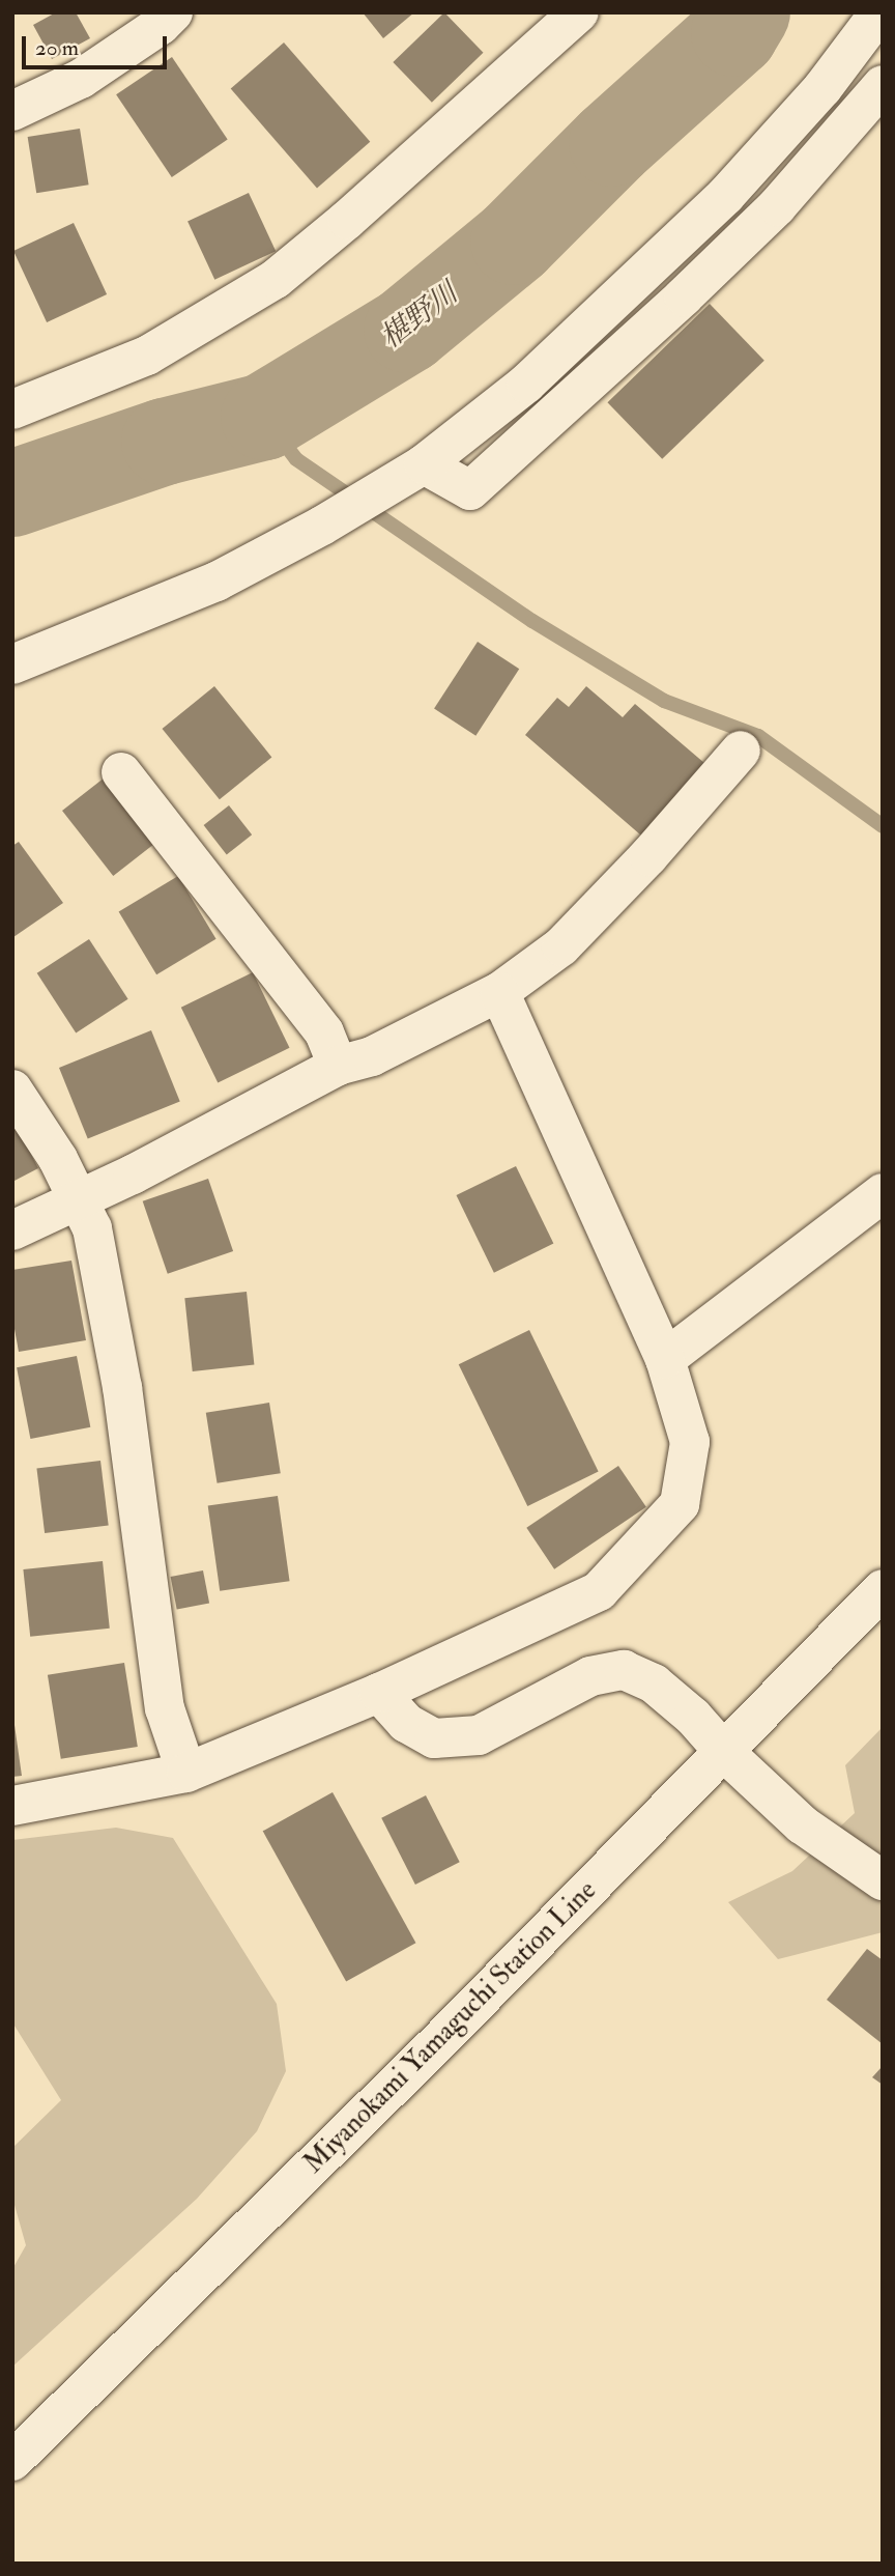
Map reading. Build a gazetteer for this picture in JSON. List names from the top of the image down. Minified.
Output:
{"streets":{"street":["Miyanokami Yamaguchi Station Line"]},"water":["椹野川"],"scale_bar":"20 m"}
